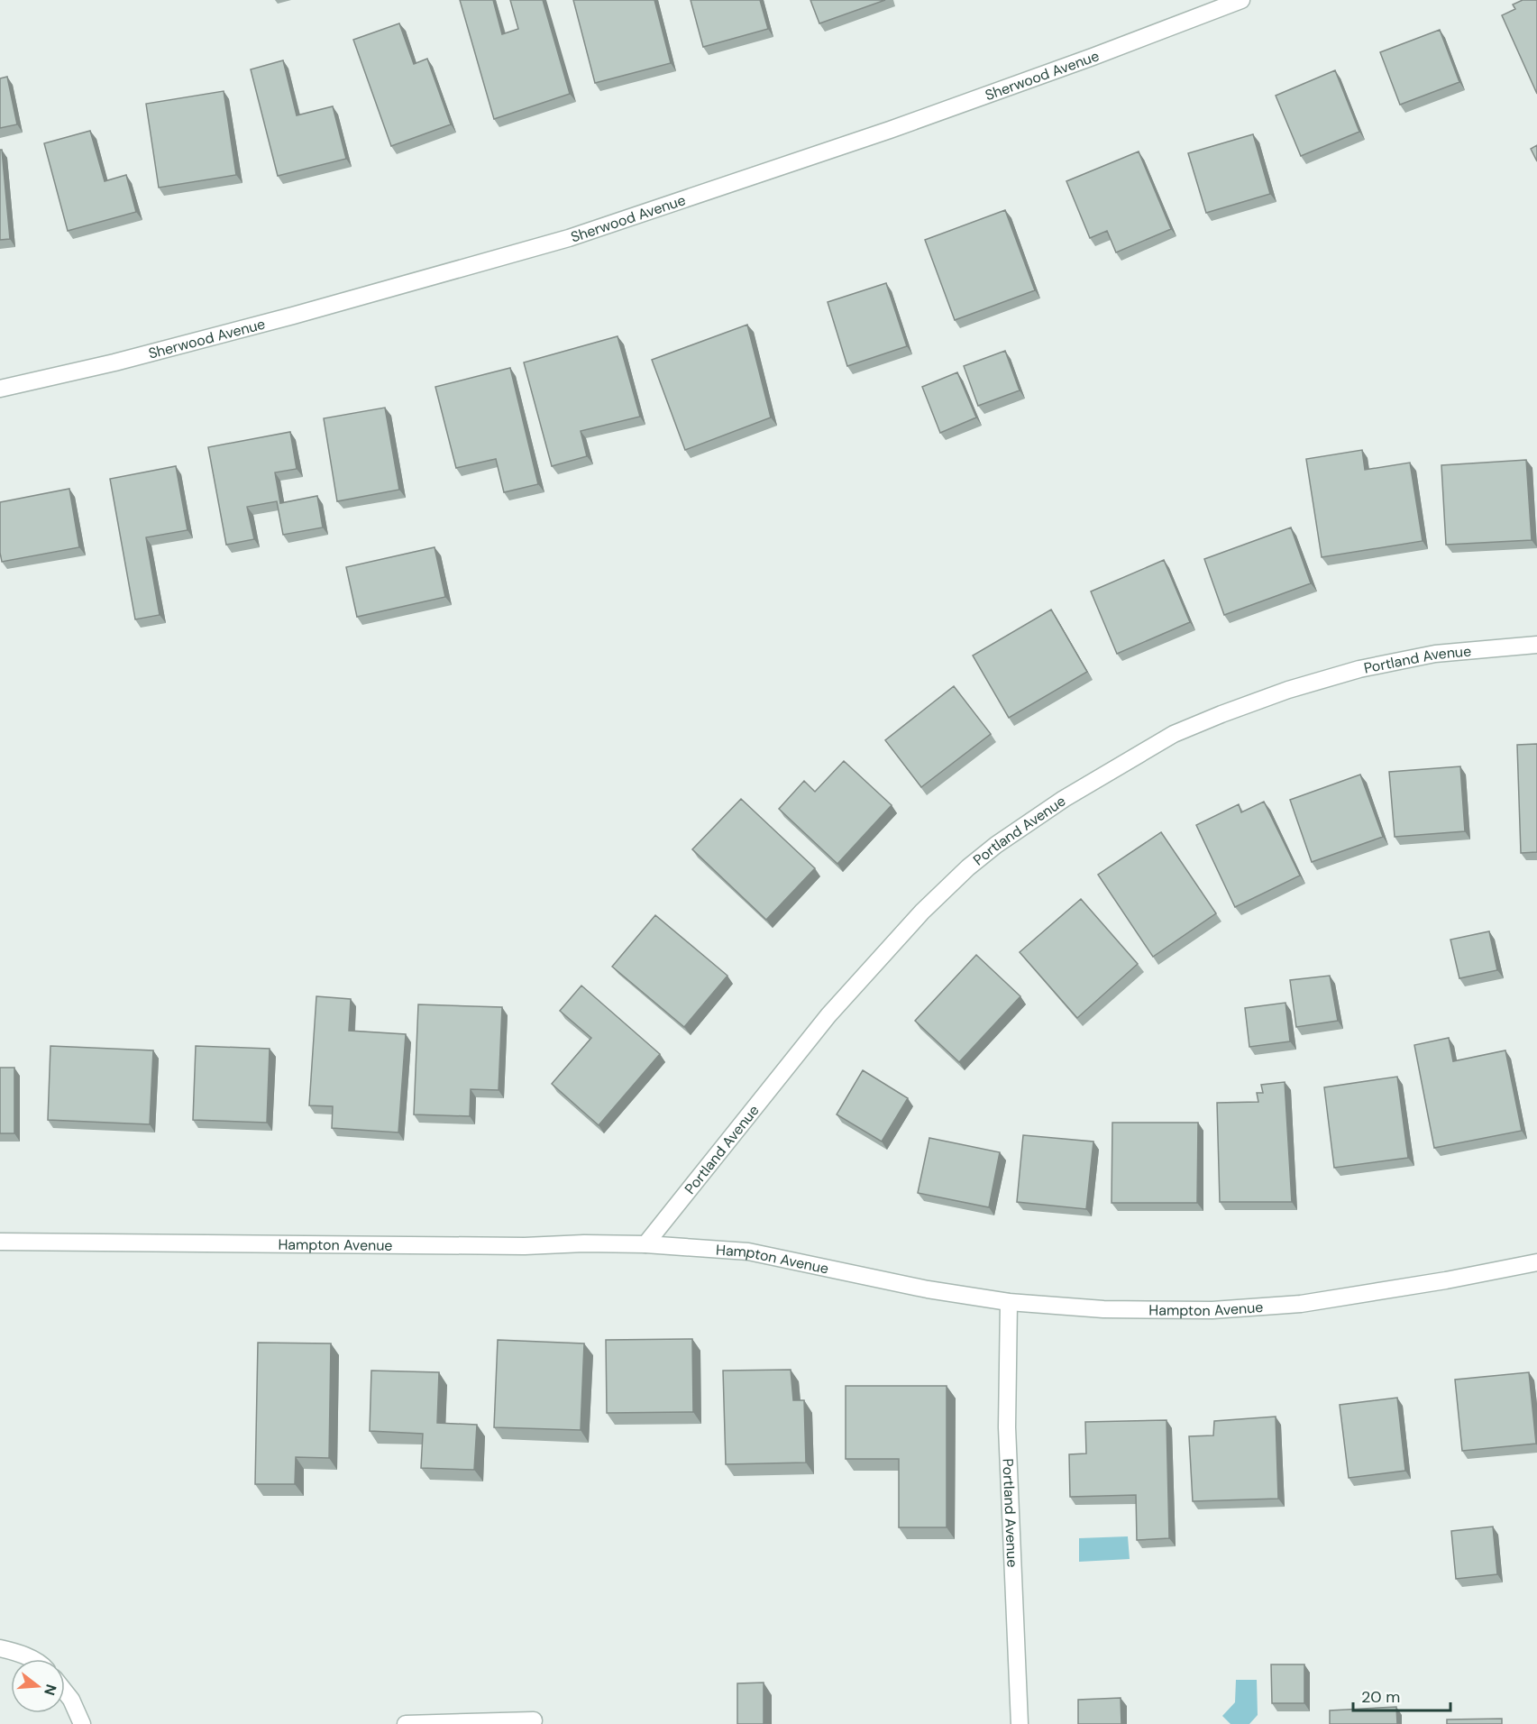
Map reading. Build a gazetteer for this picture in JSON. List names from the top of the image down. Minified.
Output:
{"streets":{"street":["Sherwood Avenue","Portland Avenue","Hampton Avenue"]},"crossings":[["Portland Avenue","Hampton Avenue"]],"scale_bar":"20 m","north":"right"}
